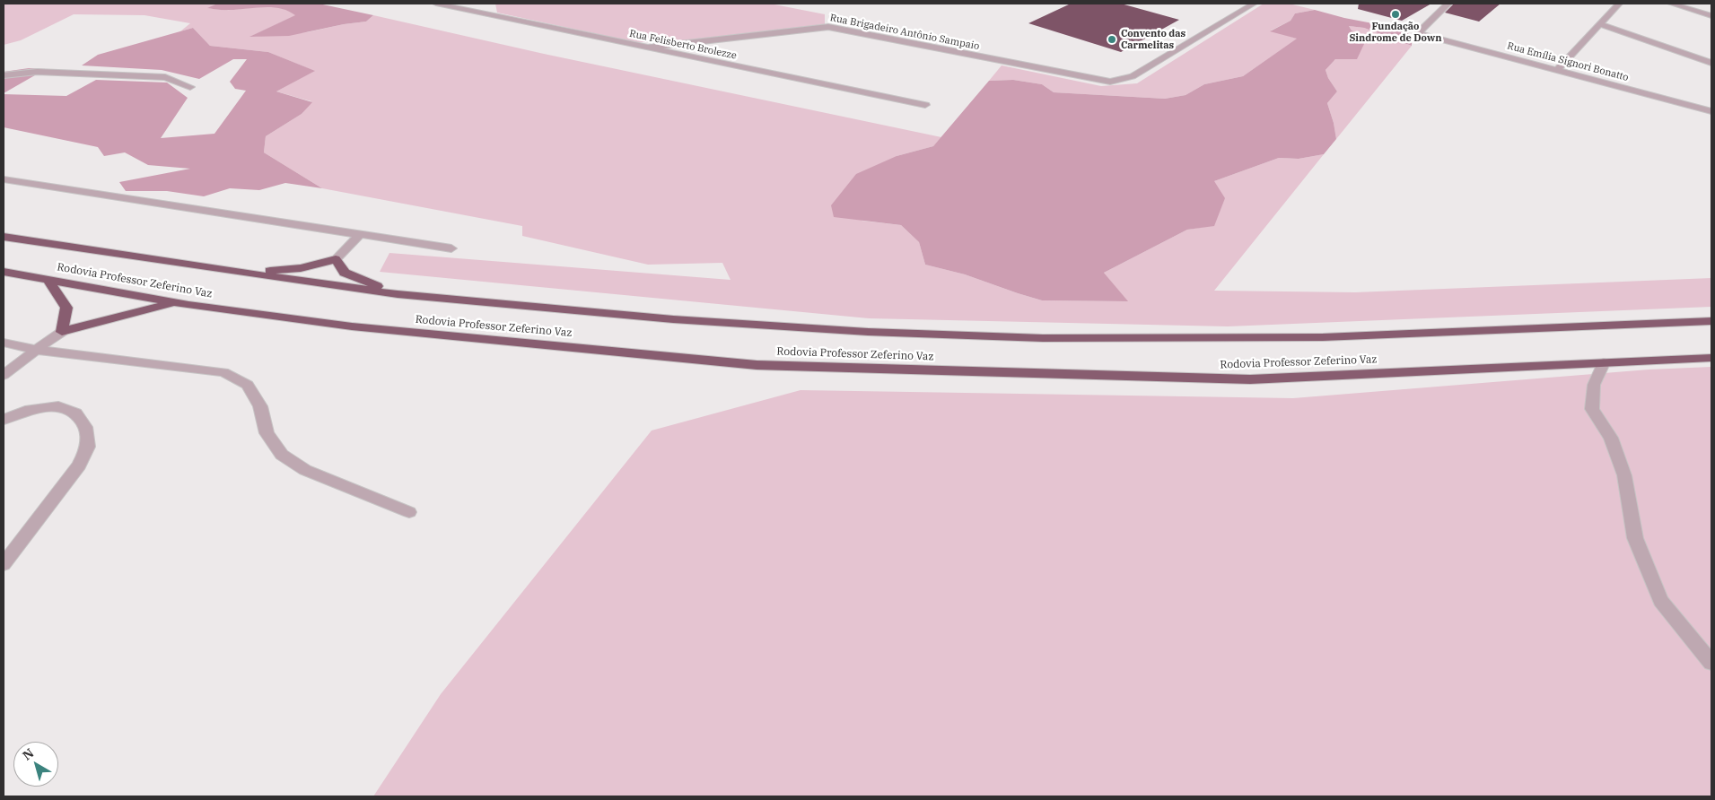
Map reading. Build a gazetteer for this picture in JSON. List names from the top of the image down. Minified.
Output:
{"streets":{"highway":["Rodovia Professor Zeferino Vaz"],"street":["Rua Brigadeiro Antônio Sampaio","Rua Felisberto Brolezze","Rua Emília Signori Bonatto"]},"crossings":[["Rua Brigadeiro Antônio Sampaio","Rua Felisberto Brolezze"]],"places":["Fundação Sindrome de Down","Convento das Carmelitas"],"north":"top left"}
